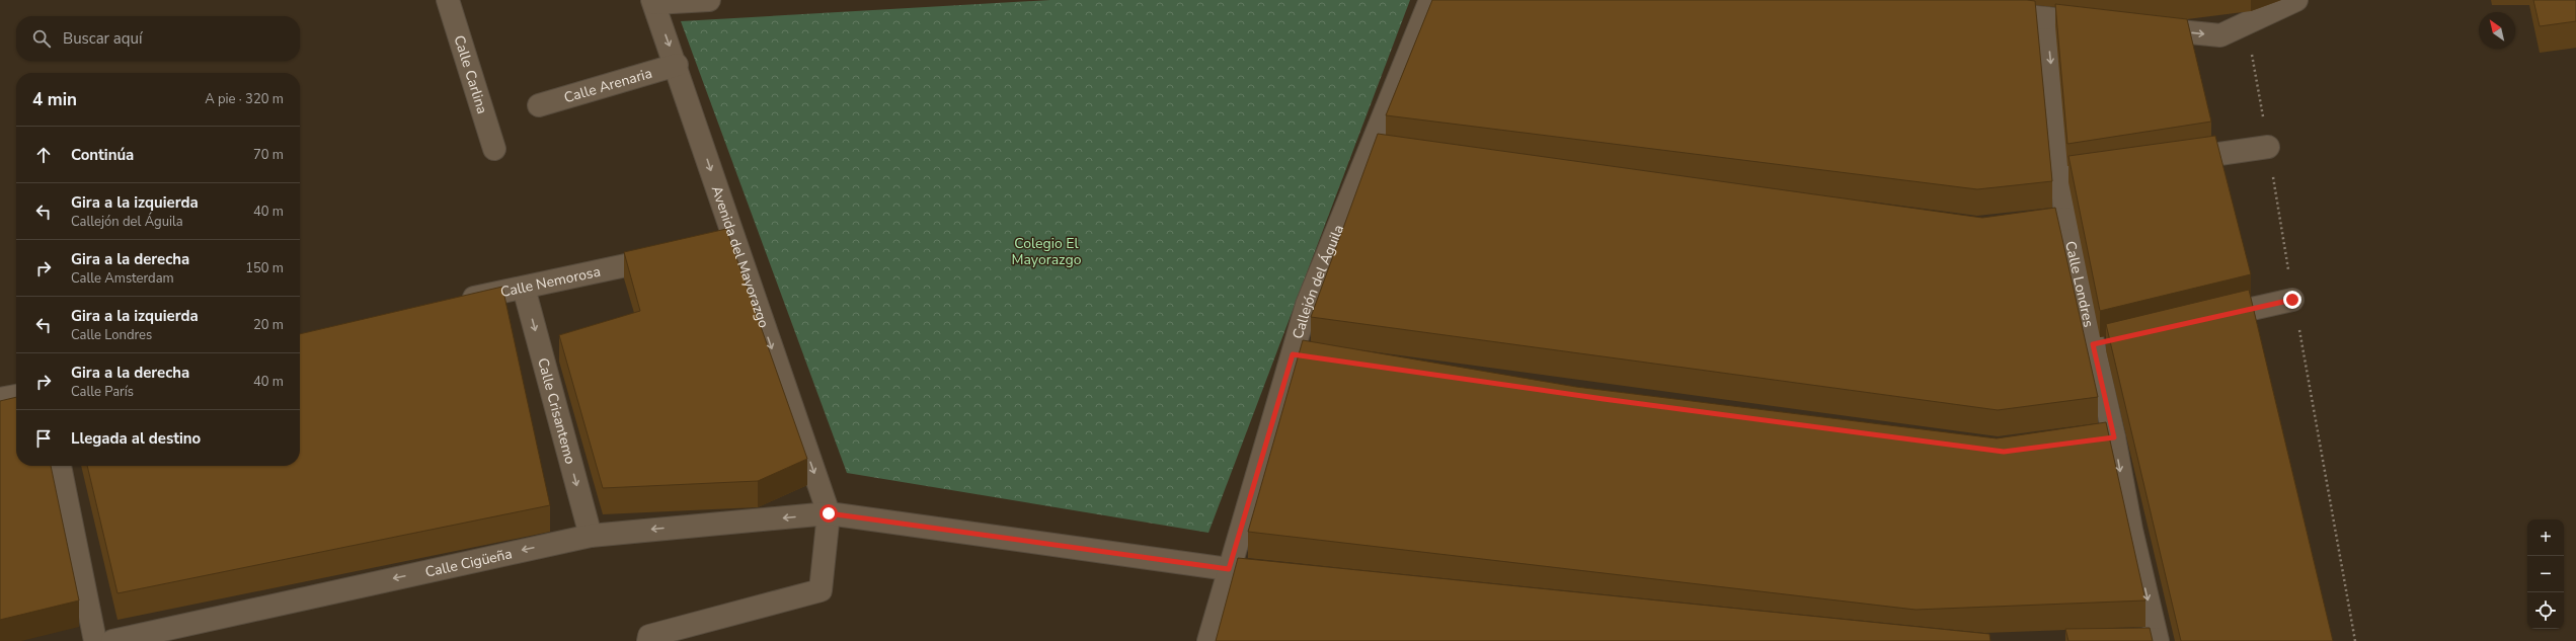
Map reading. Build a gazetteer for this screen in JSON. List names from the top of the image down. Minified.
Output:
{"streets":{"street":["Calle Carlina","Calle Arenaria","Avenida del Mayorazgo","Calle Nemorosa","Callejón del Águila","Calle Londres","Calle Crisantemo","Calle Cigüeña"]},"crossings":[["Calle Arenaria","Avenida del Mayorazgo"],["Avenida del Mayorazgo","Calle Cigüeña"],["Calle Nemorosa","Calle Crisantemo"],["Callejón del Águila","Calle Cigüeña"],["Calle Crisantemo","Calle Cigüeña"]],"one_way":["Avenida del Mayorazgo","Calle Londres","Calle Crisantemo","Calle Cigüeña"],"parks":["Colegio El Mayorazgo"],"north":"top left","page":{"search":"Buscar aquí","heading":["4 min","A pie · 320 m"],"list":[["Continúa","70 m"],["Gira a la izquierda","Callejón del Águila","40 m"],["Gira a la derecha","Calle Amsterdam","150 m"],["Gira a la izquierda","Calle Londres","20 m"],["Gira a la derecha","Calle París","40 m"],"Llegada al destino"],"map_buttons":["+","−"]}}
